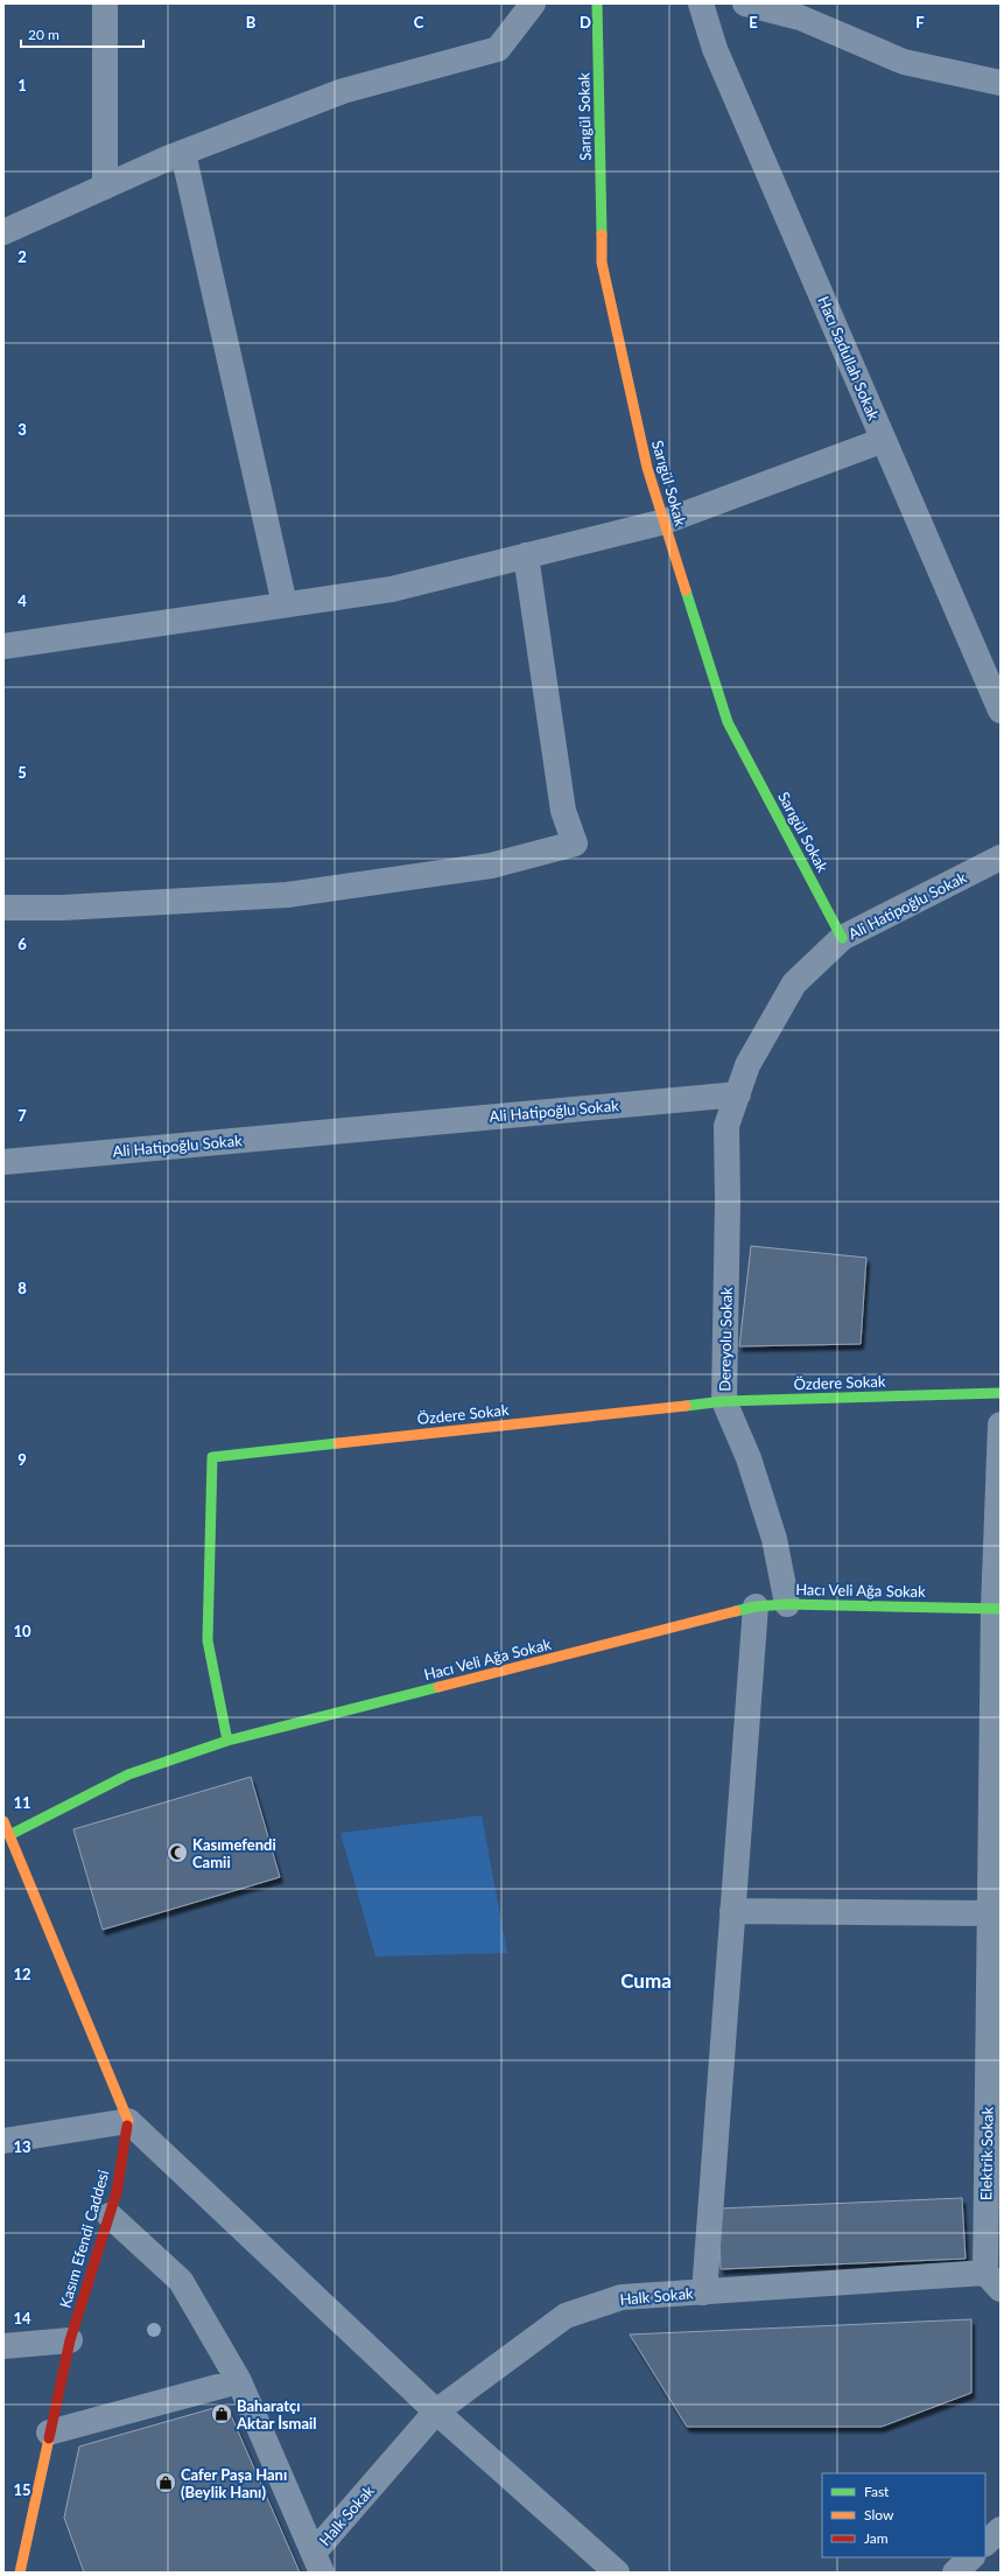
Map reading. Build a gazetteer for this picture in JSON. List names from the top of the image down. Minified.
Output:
{"streets":{"street":["Sarıgül Sokak","Hacı Sadullah Sokak","Ali Hatipoğlu Sokak","Dereyolu Sokak","Özdere Sokak","Hacı Veli Ağa Sokak","Elektrik Sokak","Kasım Efendi Caddesi","Halk Sokak"]},"crossings":[["Sarıgül Sokak","Ali Hatipoğlu Sokak"],["Ali Hatipoğlu Sokak","Dereyolu Sokak"],["Dereyolu Sokak","Özdere Sokak"],["Dereyolu Sokak","Hacı Veli Ağa Sokak"],["Özdere Sokak","Hacı Veli Ağa Sokak"],["Hacı Veli Ağa Sokak","Elektrik Sokak"],["Elektrik Sokak","Halk Sokak"]],"districts":["Cuma"],"places":{"mosque":["Kasımefendi Camii"],"shop":["Baharatçı Aktar İsmail","Cafer Paşa Hanı (Beylik Hanı)"]},"legend":["Fast","Slow","Jam"],"scale_bar":"20 m","grid":{"columns":["B","C","D","E","F"],"rows":["1","2","3","4","5","6","7","8","9","10","11","12","13","14","15"]}}
